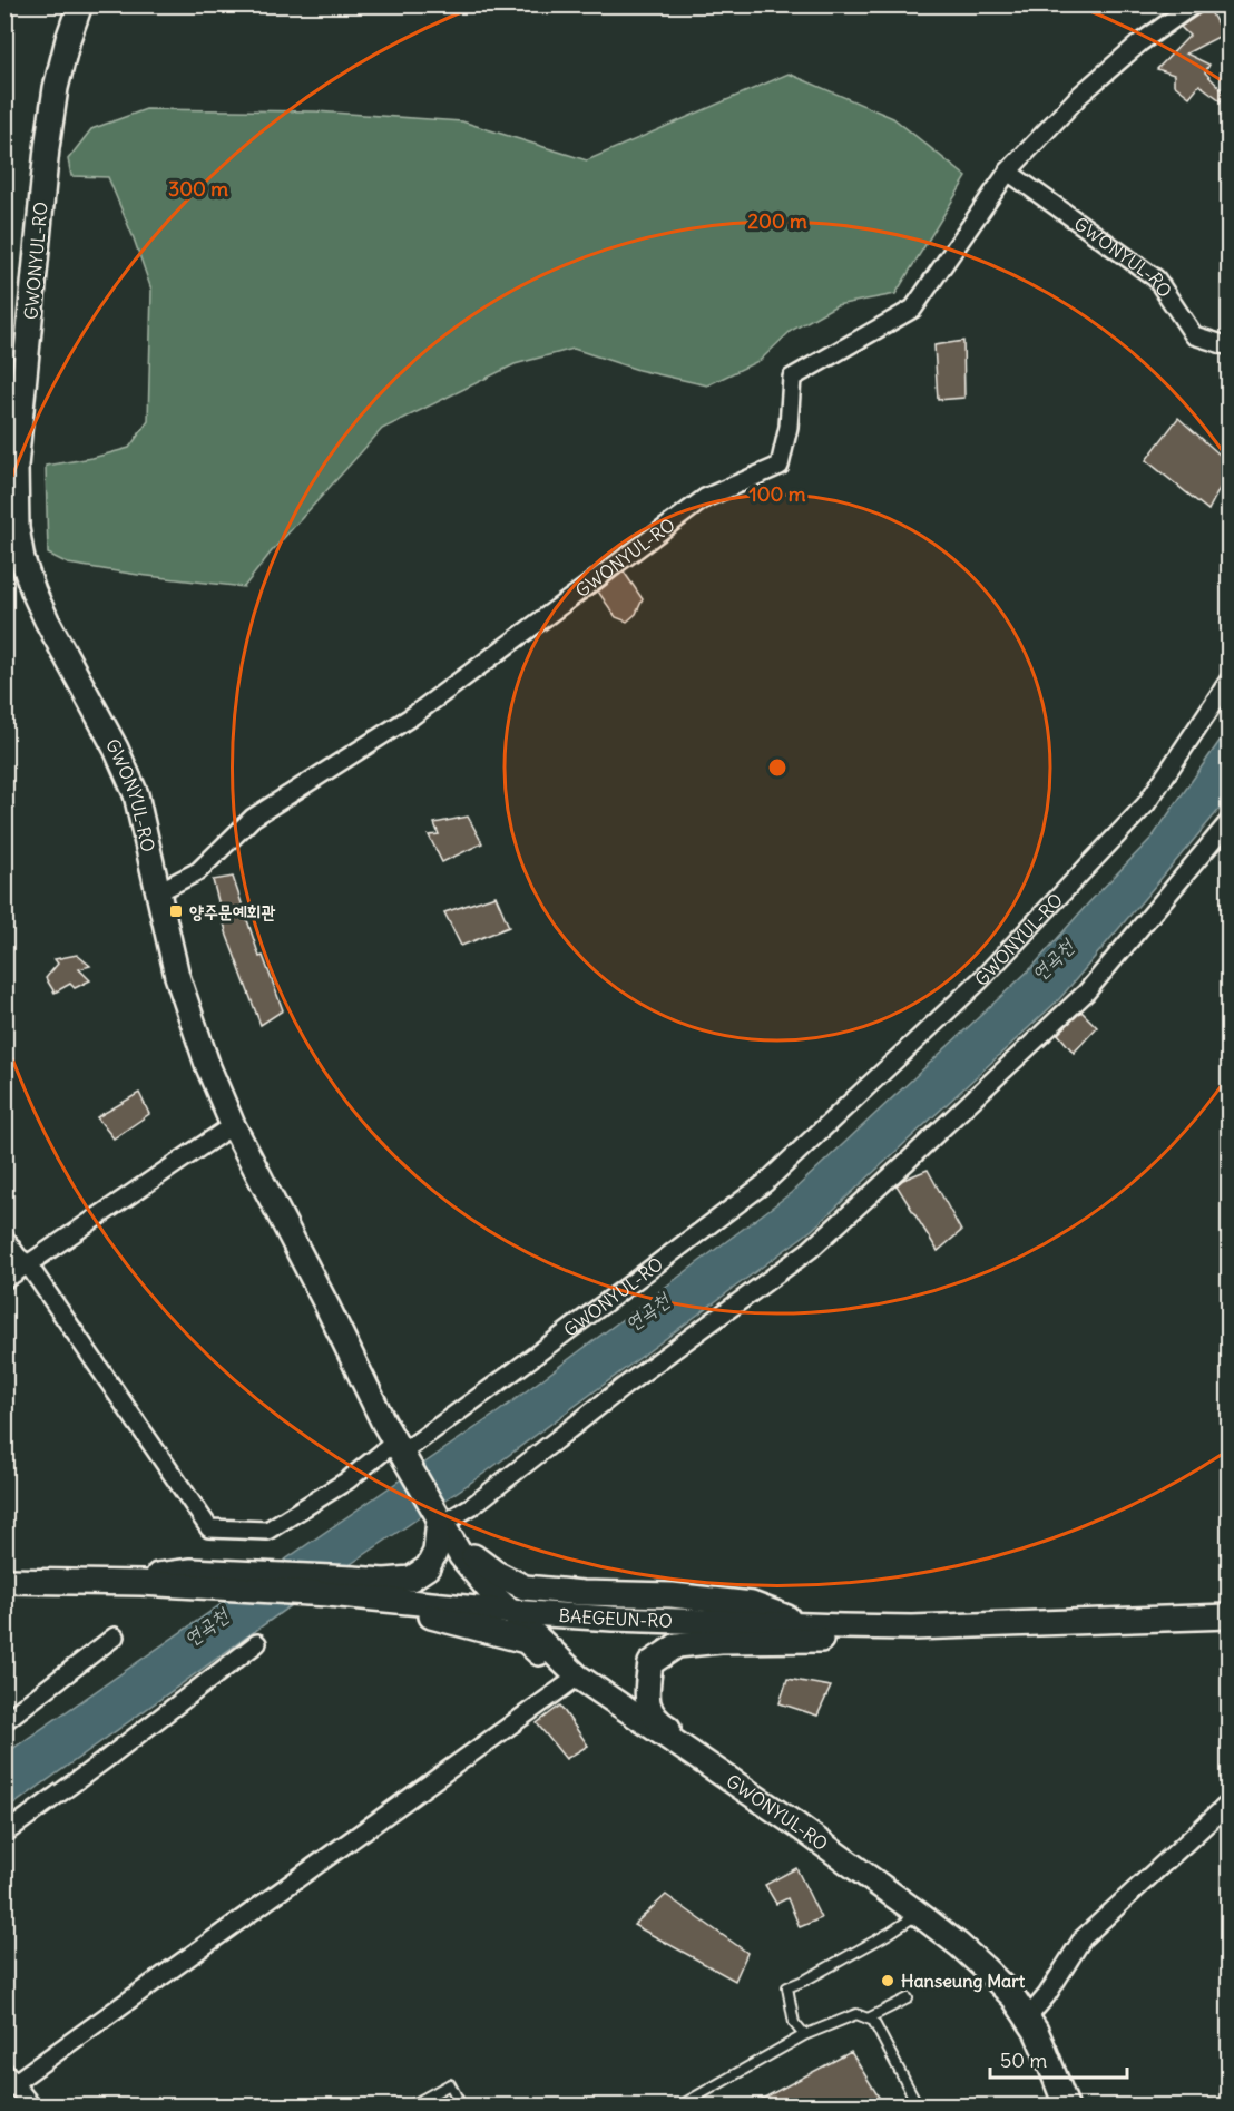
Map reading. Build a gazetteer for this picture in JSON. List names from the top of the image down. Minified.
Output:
{"streets":{"main road":["GWONYUL-RO","BAEGEUN-RO"]},"crossings":[["GWONYUL-RO","BAEGEUN-RO"]],"water":["연곡천"],"places":{"transit":["양주문예회관"],"other":["Hanseung Mart"]},"scale_bar":"50 m","rings":["300 m","200 m","100 m"]}
